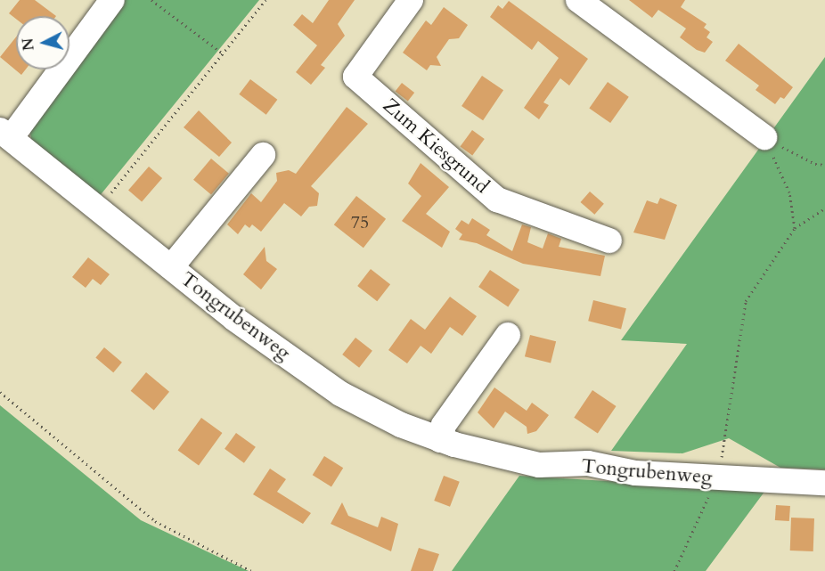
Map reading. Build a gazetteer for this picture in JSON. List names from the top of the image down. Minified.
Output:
{"streets":{"street":["Zum Kiesgrund","Tongrubenweg"]},"house_numbers":["75"],"north":"left"}
